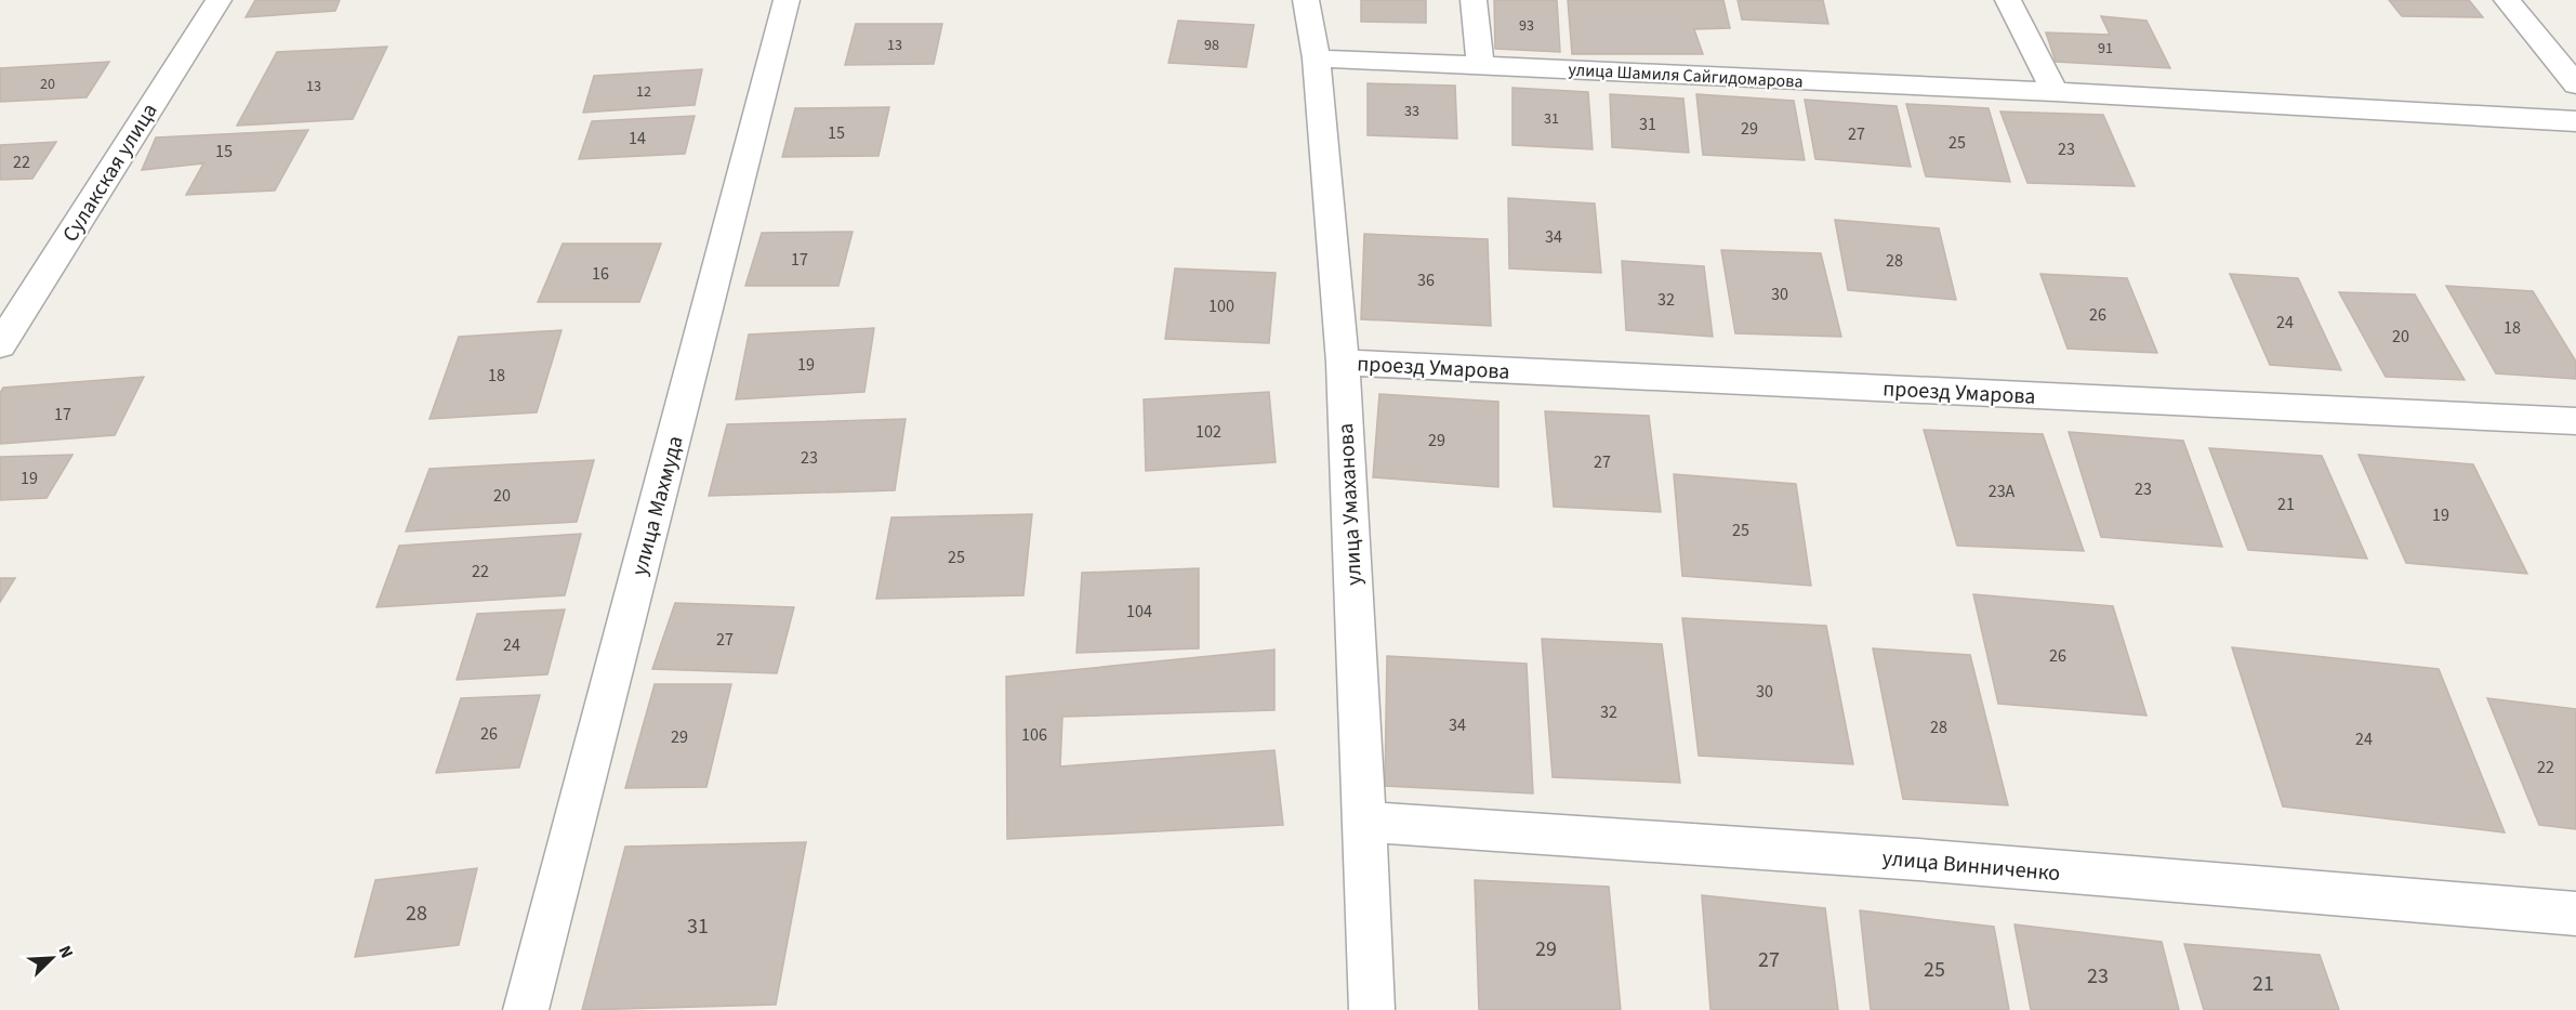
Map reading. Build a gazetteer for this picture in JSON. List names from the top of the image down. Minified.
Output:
{"streets":{"street":["улица Шамиля Сайгидомарова","Сулакская улица","проезд Умарова","улица Умаханова","улица Махмуда","улица Винниченко"]},"crossings":[["улица Шамиля Сайгидомарова","улица Умаханова"],["проезд Умарова","улица Умаханова"],["улица Умаханова","улица Винниченко"]],"house_numbers":["93","13","98","91","20","13","12","33","31","31","29","15","27","14","25","23","15","22","34","17","28","16","36","30","32","100","26","24","18","20","19","18","17","102","29","23","27","19","23","23А","20","21","19","25","25","22","104","27","24","26","30","32","34","28","26","106","29","24","22","28","31","29","27","25","23","21"],"north":"top right"}
